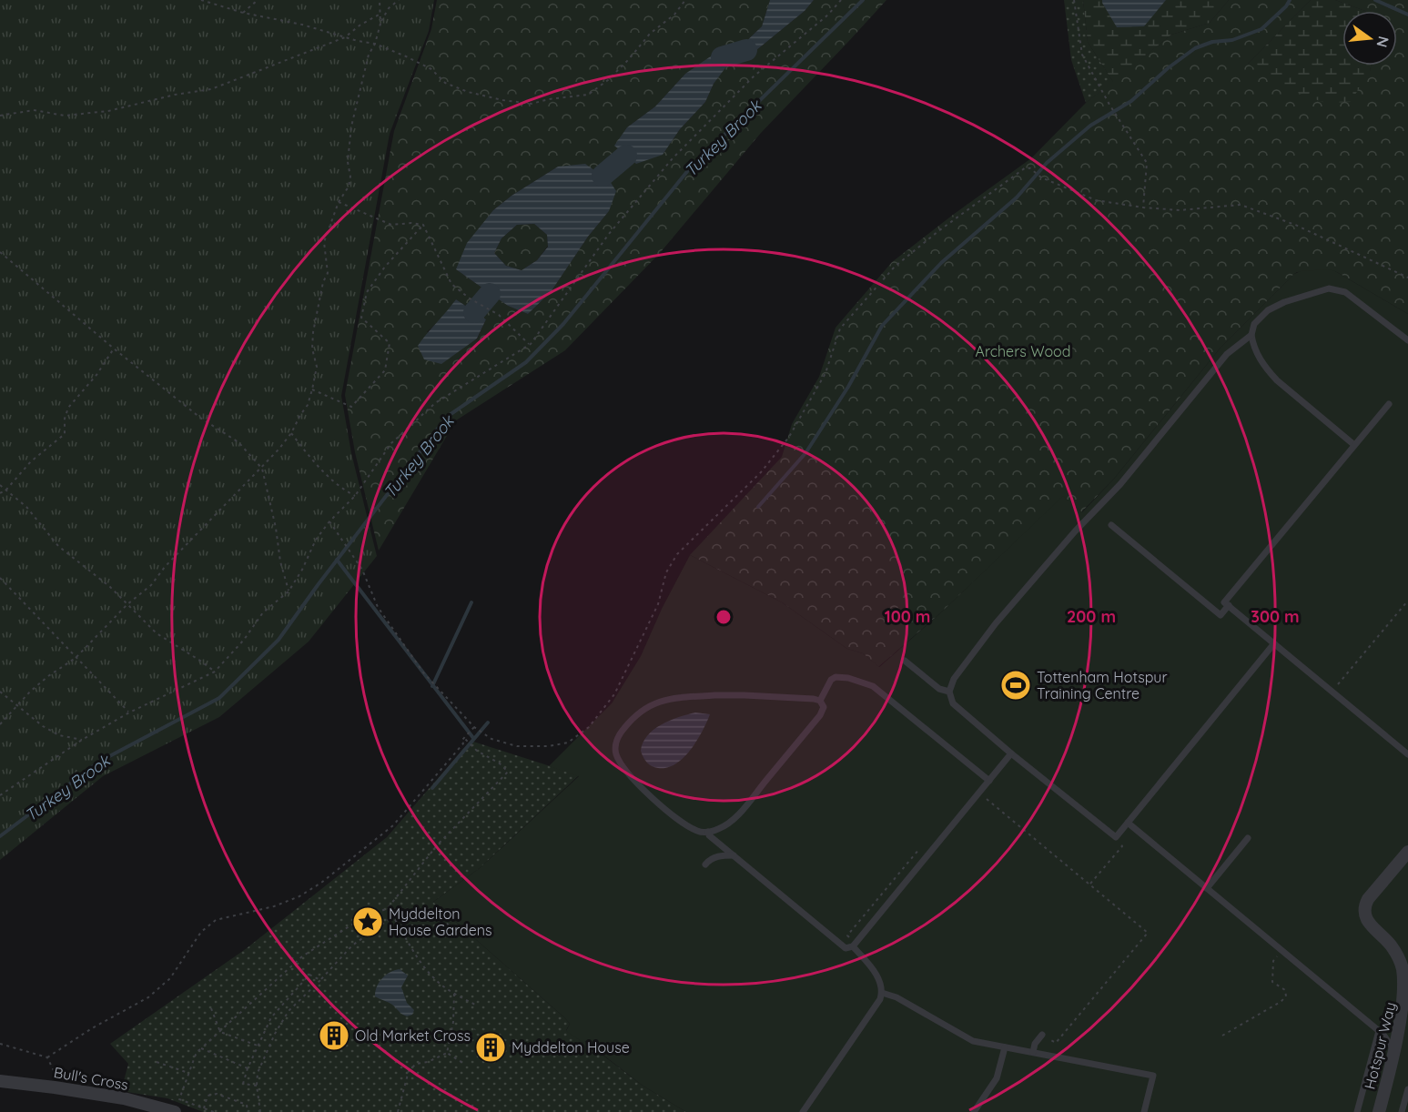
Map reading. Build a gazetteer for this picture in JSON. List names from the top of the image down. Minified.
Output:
{"streets":{"street":["Hotspur Way","Bull's Cross"]},"water":["Turkey Brook"],"parks":["Archers Wood"],"places":{"sports":["Tottenham Hotspur Training Centre"],"place":["Myddelton House Gardens"],"building":["Old Market Cross","Myddelton House"]},"north":"right","rings":["100 m","200 m","300 m"]}
